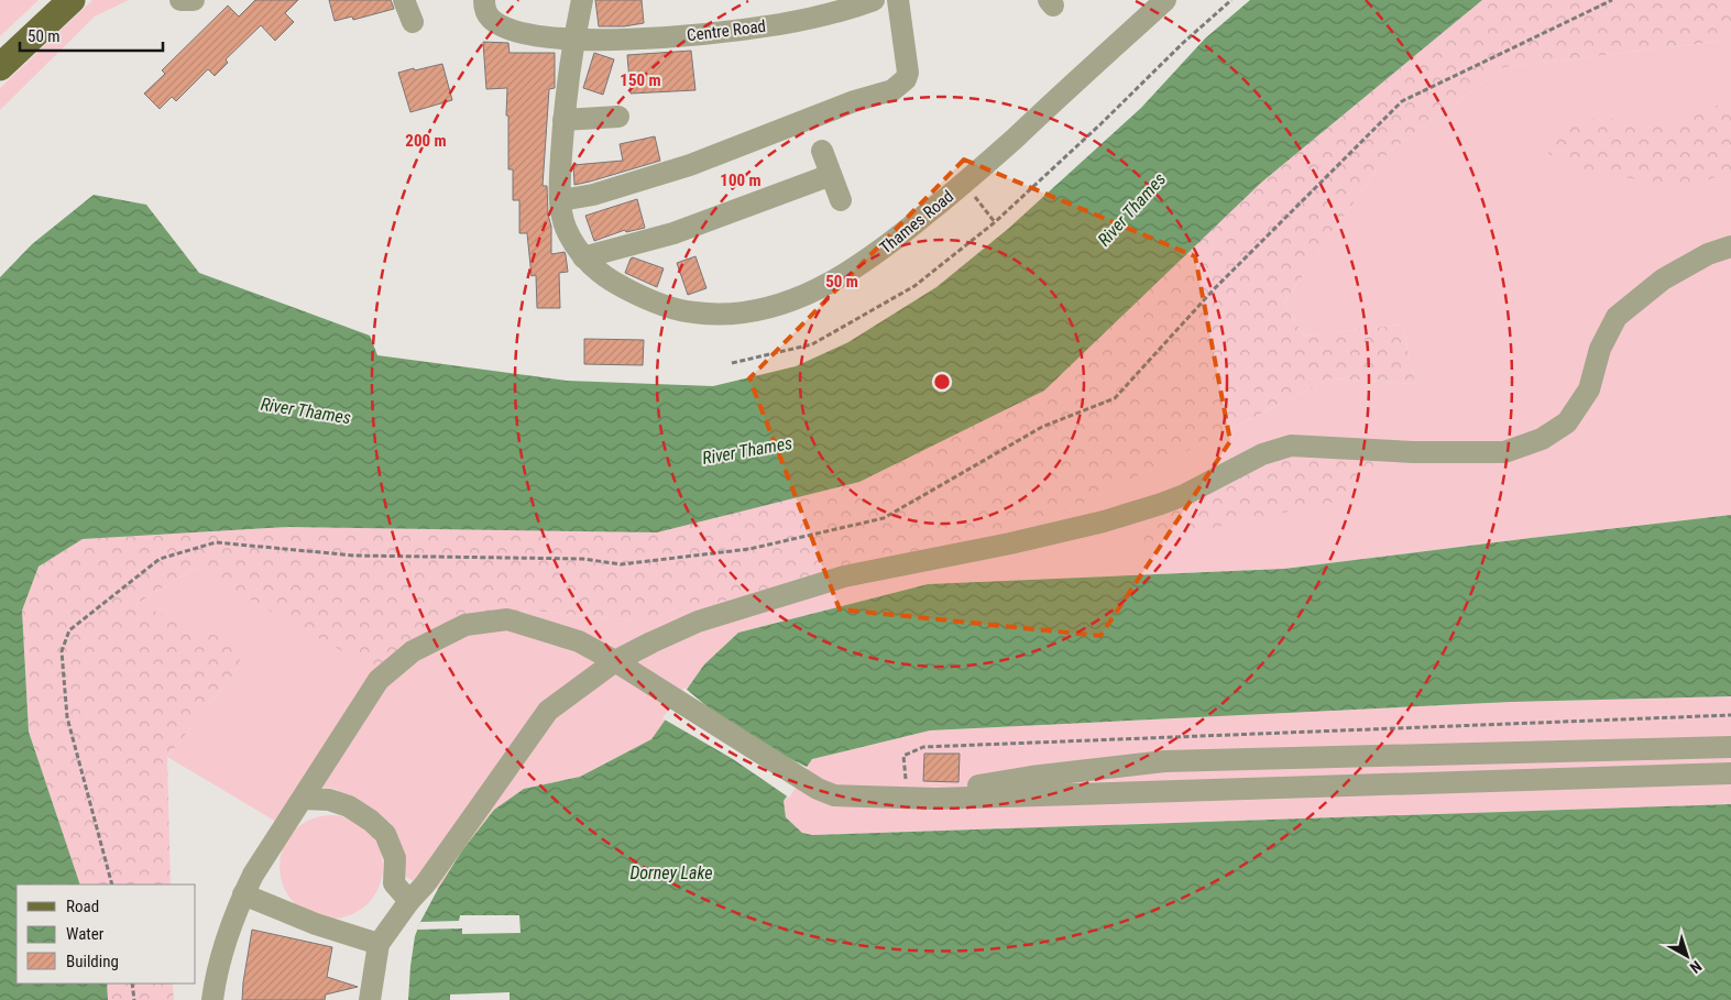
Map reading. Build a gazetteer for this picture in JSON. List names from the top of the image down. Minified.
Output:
{"streets":{"street":["Centre Road","Thames Road"]},"crossings":[["Centre Road","Thames Road"]],"water":["River Thames","Dorney Lake"],"legend":["Road","Water","Building"],"scale_bar":"50 m","north":"bottom right","rings":["150 m","200 m","100 m","50 m"]}
